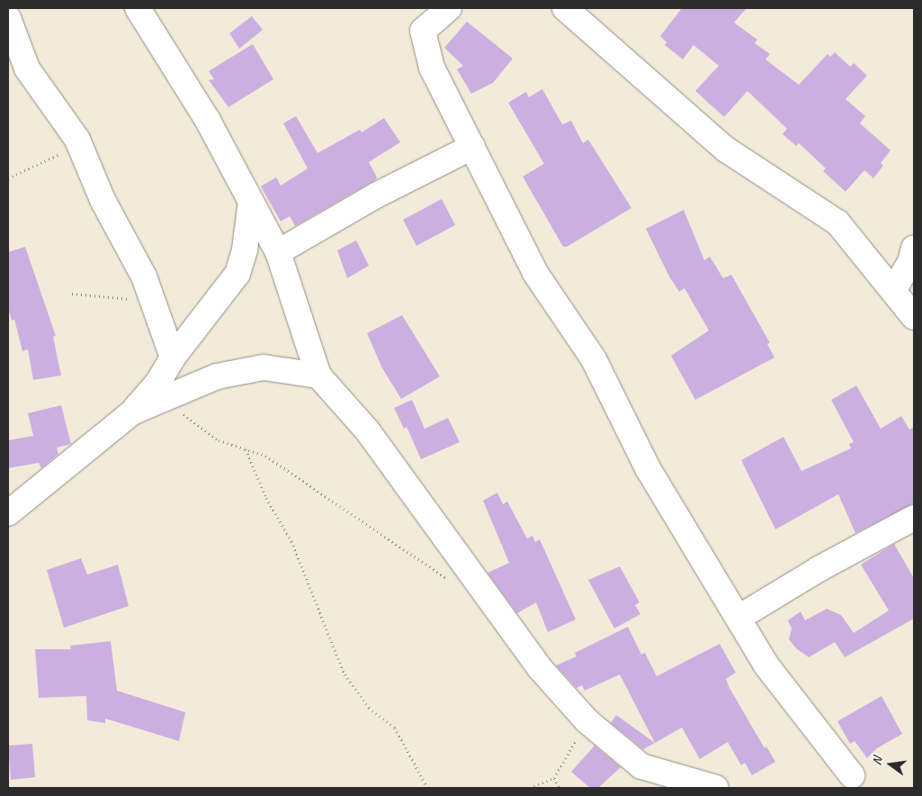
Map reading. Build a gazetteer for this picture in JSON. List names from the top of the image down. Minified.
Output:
{"north":"left"}
